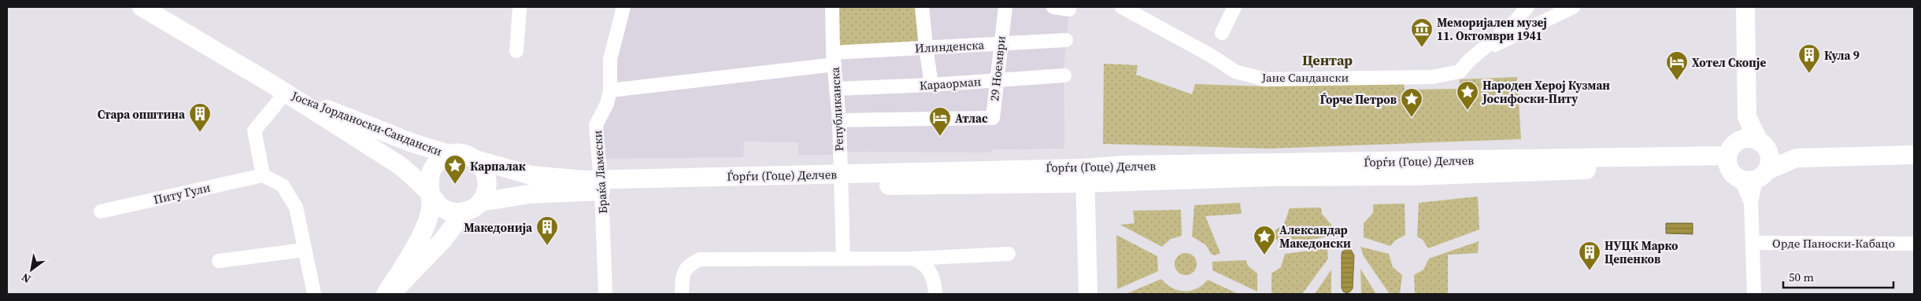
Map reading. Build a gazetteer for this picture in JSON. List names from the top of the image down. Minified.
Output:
{"streets":{"main road":["Јоска Јорданоски-Сандански","Ѓорѓи (Гоце) Делчев"],"street":["Илинденска","29 Ноември","Јане Сандански","Караорман","Републиканска","Браќа Ламески","Питу Гули","Орде Паноски-Кабацо"]},"crossings":[["Илинденска","29 Ноември"],["Илинденска","Републиканска"],["Илинденска","Браќа Ламески"],["29 Ноември","Караорман"],["29 Ноември","Републиканска"],["Караорман","Републиканска"],["Републиканска","Ѓорѓи (Гоце) Делчев"],["Јоска Јорданоски-Сандански","Ѓорѓи (Гоце) Делчев"],["Ѓорѓи (Гоце) Делчев","Браќа Ламески"]],"districts":["Центар"],"places":{"museum":["Меморијален музеј 11. Октомври 1941"],"building":["Кула 9","Стара општина","Македонија","НУЦК Марко Цепенков"],"hotel":["Хотел Скопје","Атлас"],"place":["Народен Херој Кузман Јосифоски-Питу","Ѓорче Петров","Карпалак","Александар Македонски"]},"scale_bar":"50 m","north":"bottom left"}
